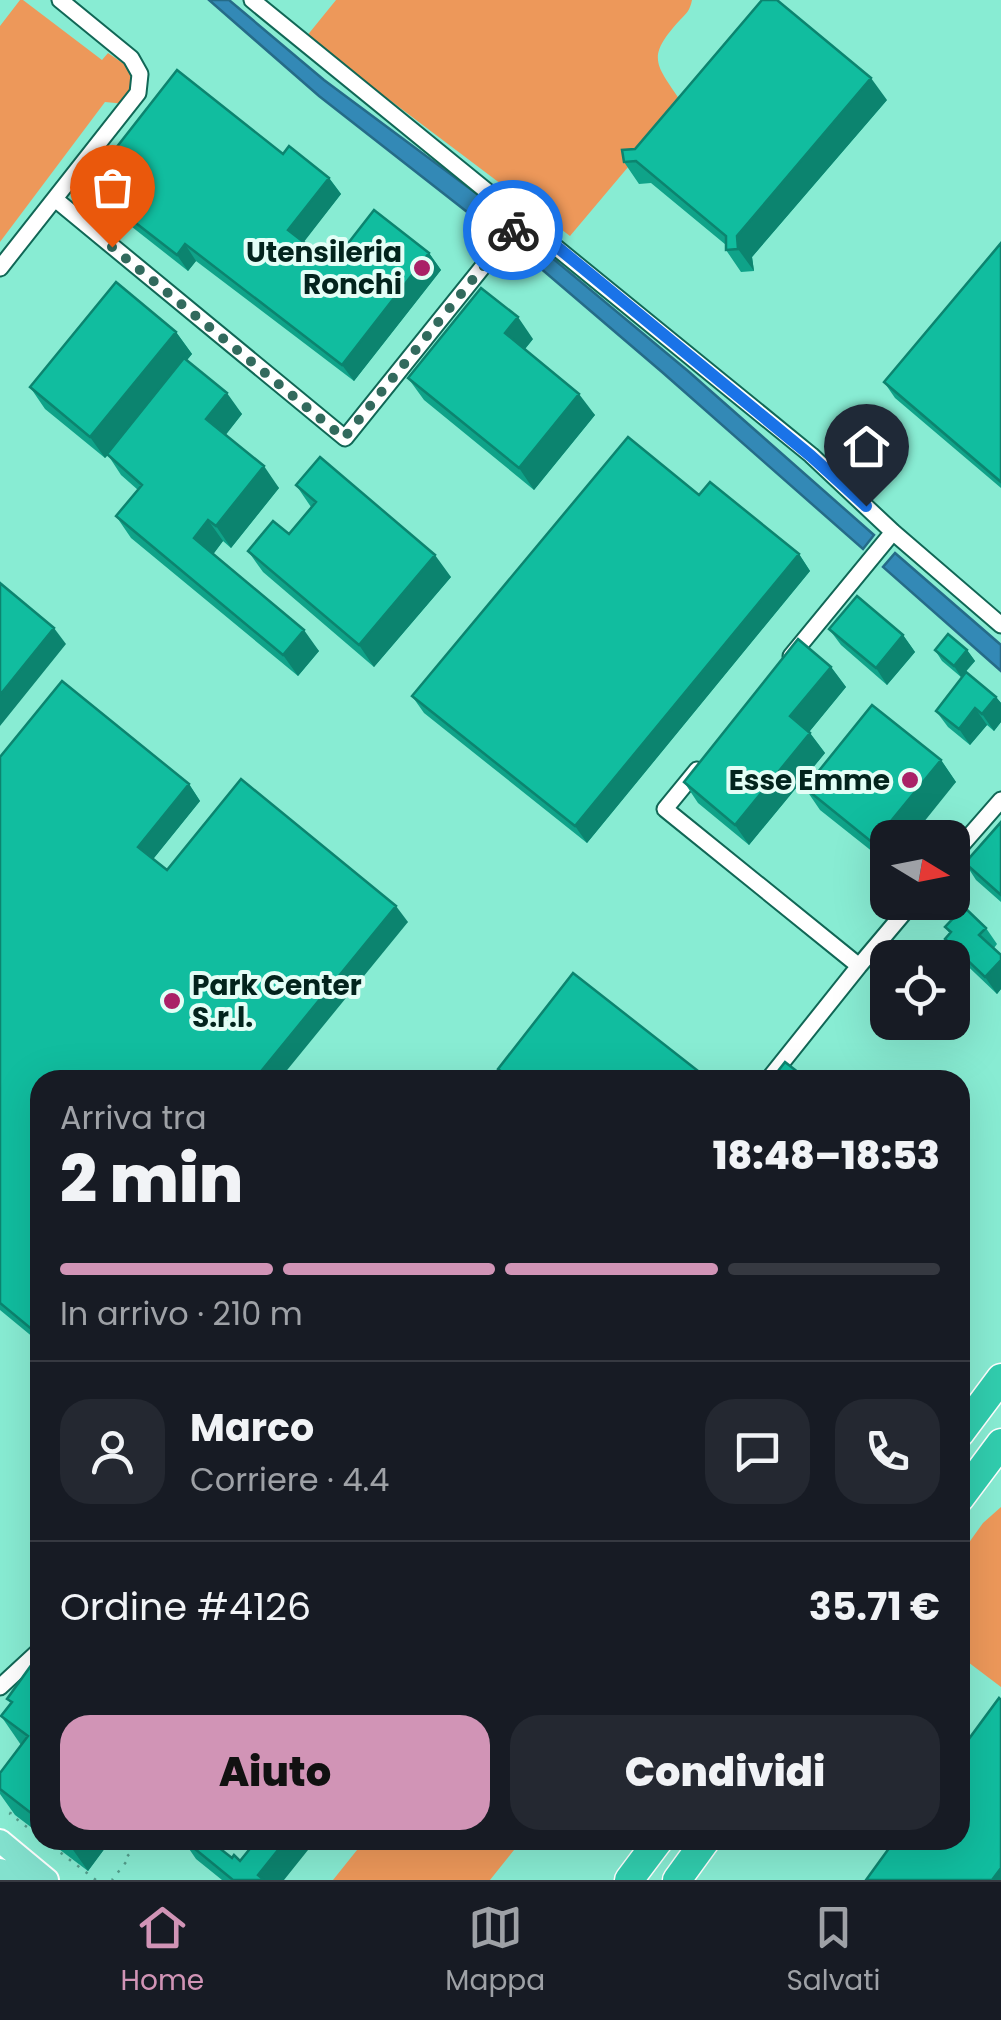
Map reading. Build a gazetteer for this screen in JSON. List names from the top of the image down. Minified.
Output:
{"places":["Utensileria Ronchi","Esse Emme","Park Center S.r.l."],"north":"right","page":{"heading":["2 min","Arriva tra","18:48–18:53"],"panel":["Marco","Corriere · 4.4","Ordine #4126","35.71 €"],"bar":"In arrivo · 210 m","buttons":["Aiuto","Condividi"],"tabs":["Home","Mappa","Salvati"]}}
